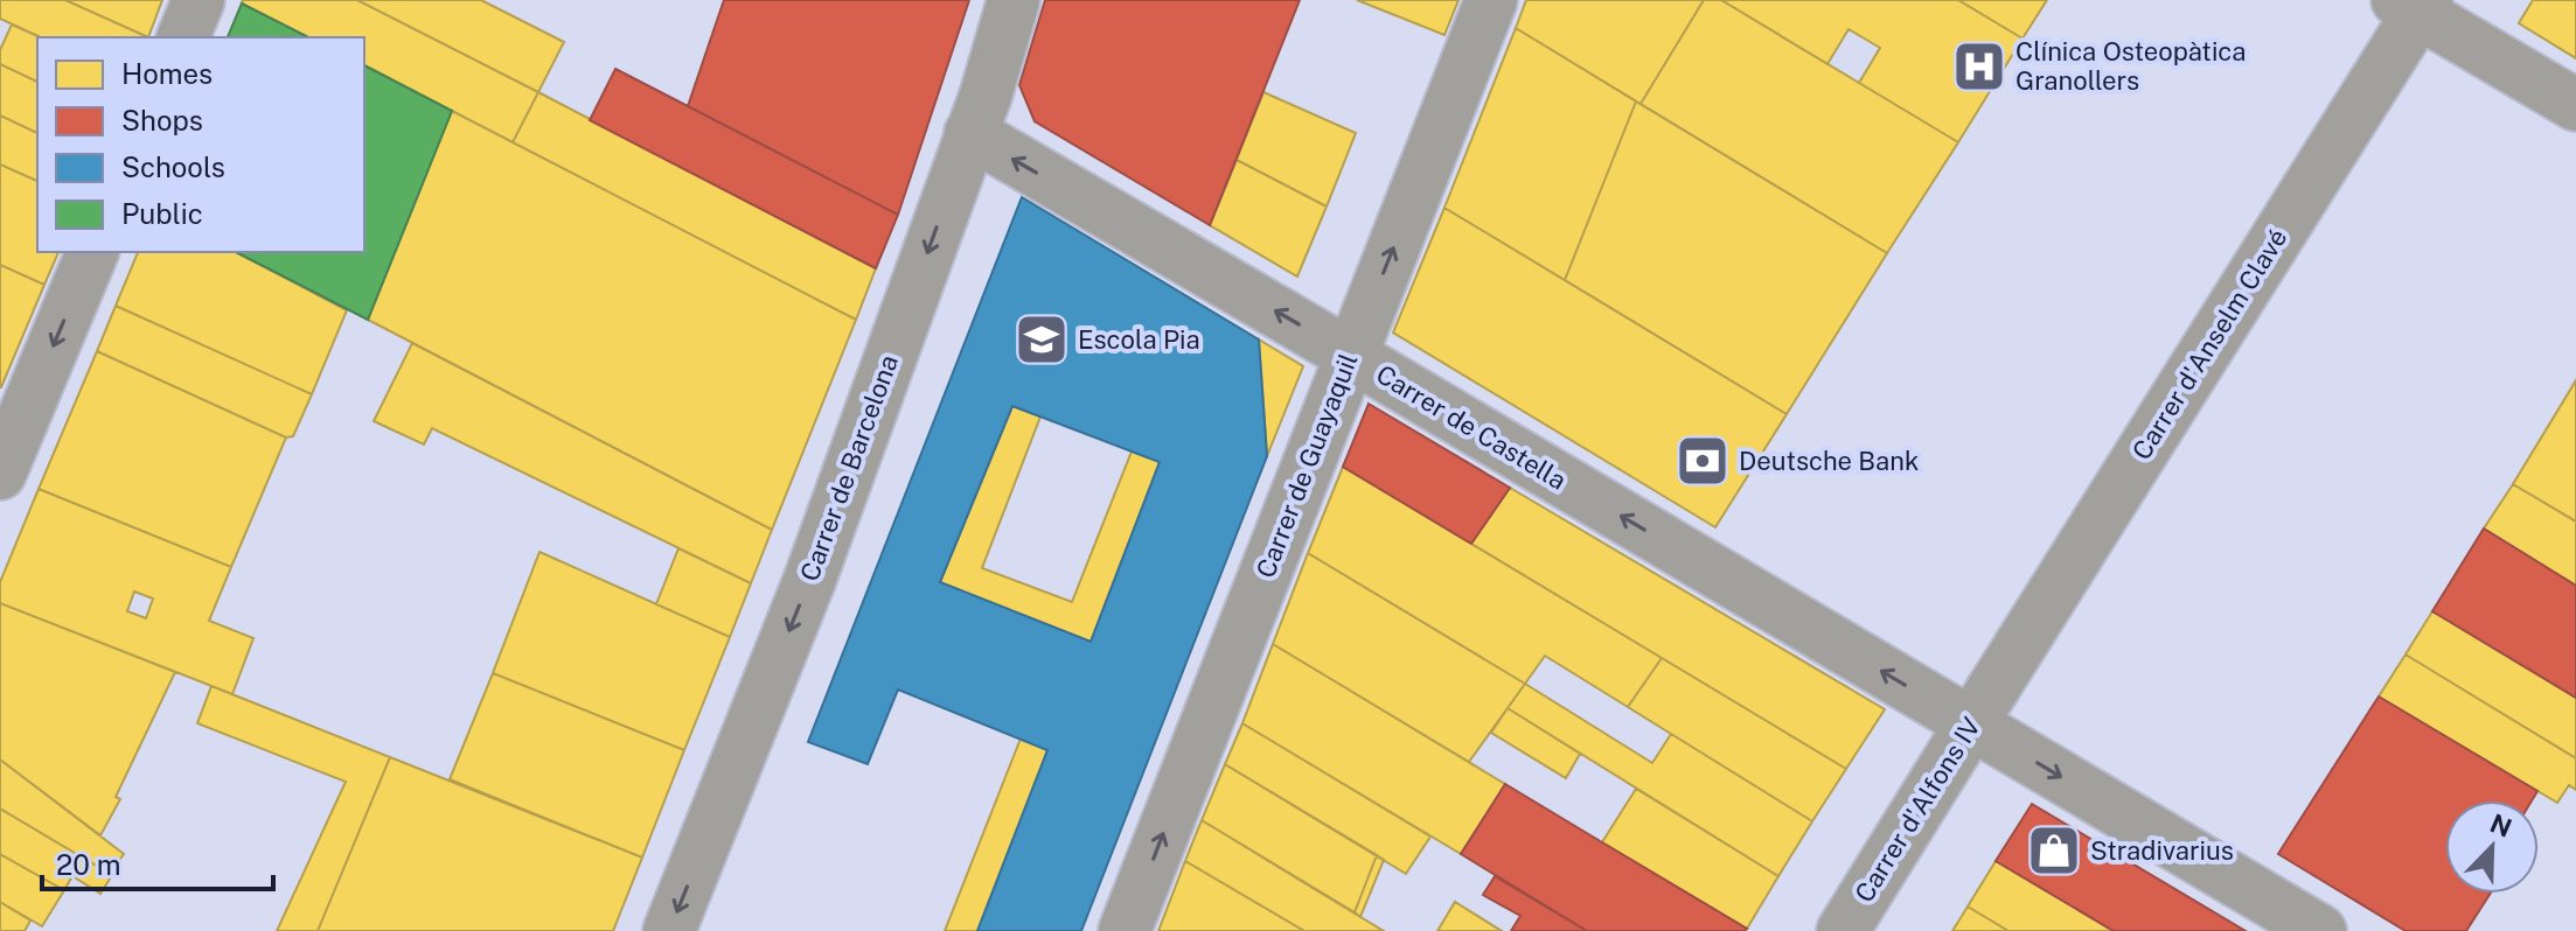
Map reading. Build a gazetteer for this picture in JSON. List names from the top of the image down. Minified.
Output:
{"streets":{"street":["Carrer d'Anselm Clavé","Carrer de Castella","Carrer de Guayaquil","Carrer de Barcelona","Carrer d'Alfons IV"]},"crossings":[["Carrer d'Anselm Clavé","Carrer de Castella"],["Carrer d'Anselm Clavé","Carrer d'Alfons IV"],["Carrer de Castella","Carrer de Guayaquil"],["Carrer de Castella","Carrer de Barcelona"],["Carrer de Castella","Carrer d'Alfons IV"]],"one_way":["Carrer de Guayaquil","Carrer de Barcelona"],"places":{"hospital":["Clínica Osteopàtica Granollers"],"school or university":["Escola Pia"],"bank":["Deutsche Bank"],"shop":["Stradivarius"]},"legend":["Homes","Shops","Schools","Public"],"scale_bar":"20 m","north":"top right"}
